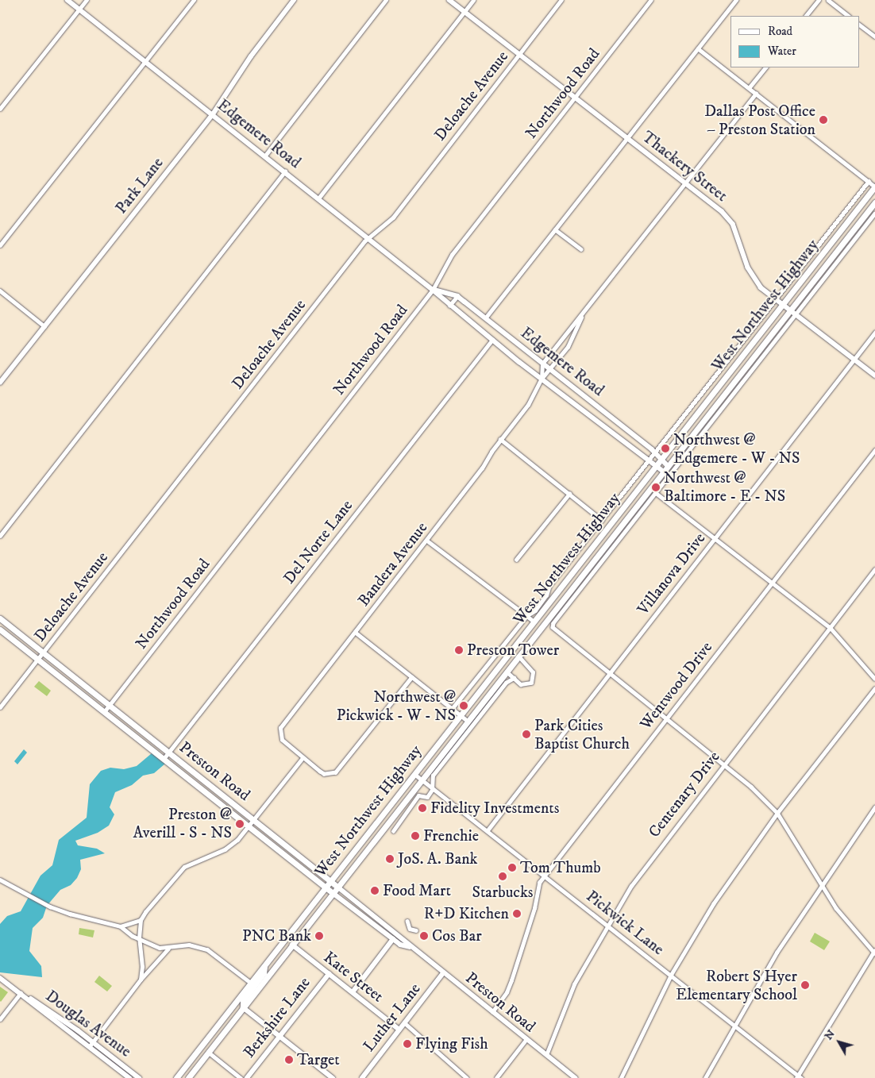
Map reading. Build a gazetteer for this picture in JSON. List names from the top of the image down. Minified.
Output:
{"streets":{"main road":["West Northwest Highway","Preston Road"],"street":["Northwood Road","Deloache Avenue","Edgemere Road","Thackery Street","Park Lane","Del Norte Lane","Bandera Avenue","Villanova Drive","Wentwood Drive","Centenary Drive","Pickwick Lane","Kate Street","Berkshire Lane","Luther Lane","Douglas Avenue"]},"crossings":[["Northwood Road","Edgemere Road"],["Northwood Road","Thackery Street"],["Northwood Road","Preston Road"],["Deloache Avenue","Edgemere Road"],["Deloache Avenue","Thackery Street"],["Deloache Avenue","Preston Road"],["Edgemere Road","Park Lane"],["Edgemere Road","West Northwest Highway"],["Edgemere Road","Del Norte Lane"],["Edgemere Road","Bandera Avenue"],["Thackery Street","West Northwest Highway"],["Thackery Street","Bandera Avenue"],["Thackery Street","Villanova Drive"],["West Northwest Highway","Preston Road"],["West Northwest Highway","Pickwick Lane"],["West Northwest Highway","Kate Street"],["Del Norte Lane","Preston Road"],["Villanova Drive","Pickwick Lane"],["Wentwood Drive","Preston Road"],["Wentwood Drive","Pickwick Lane"],["Preston Road","Centenary Drive"],["Preston Road","Luther Lane"],["Centenary Drive","Pickwick Lane"],["Kate Street","Berkshire Lane"],["Kate Street","Luther Lane"]],"places":["Dallas Post Office – Preston Station","Northwest @ Edgemere - W - NS","Northwest @ Baltimore - E - NS","Preston Tower","Northwest @ Pickwick - W - NS","Park Cities Baptist Church","Fidelity Investments","Preston @ Averill - S - NS","Frenchie","JoS. A. Bank","Tom Thumb","Starbucks","Food Mart","R+D Kitchen","PNC Bank","Cos Bar","Robert S Hyer Elementary School","Flying Fish","Target"],"legend":["Road","Water"],"north":"top left"}
